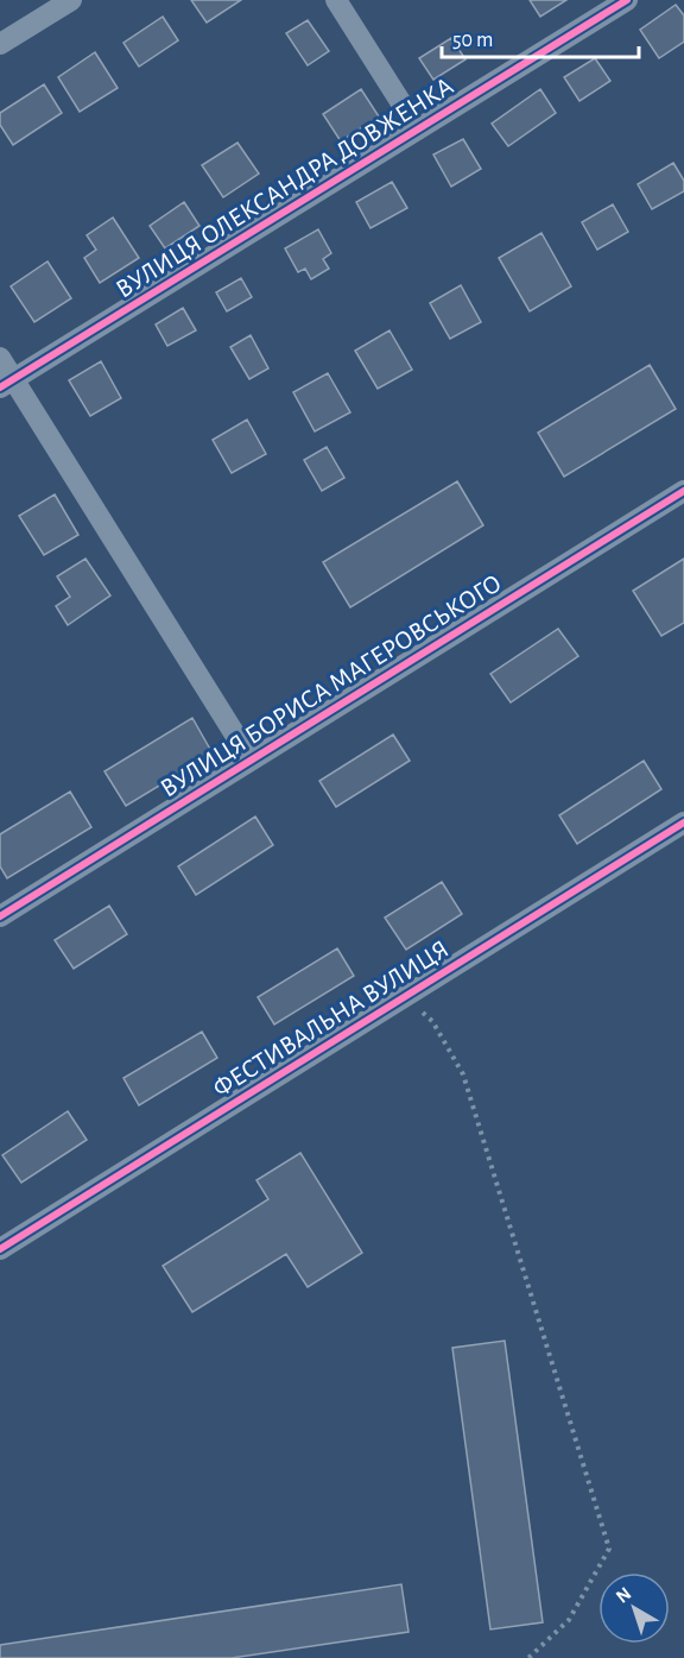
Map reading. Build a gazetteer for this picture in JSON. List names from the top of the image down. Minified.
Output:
{"streets":{"street":["ВУЛИЦЯ ОЛЕКСАНДРА ДОВЖЕНКА","ВУЛИЦЯ БОРИСА МАГЕРОВСЬКОГО","ФЕСТИВАЛЬНА ВУЛИЦЯ"]},"scale_bar":"50 m","north":"top left"}
